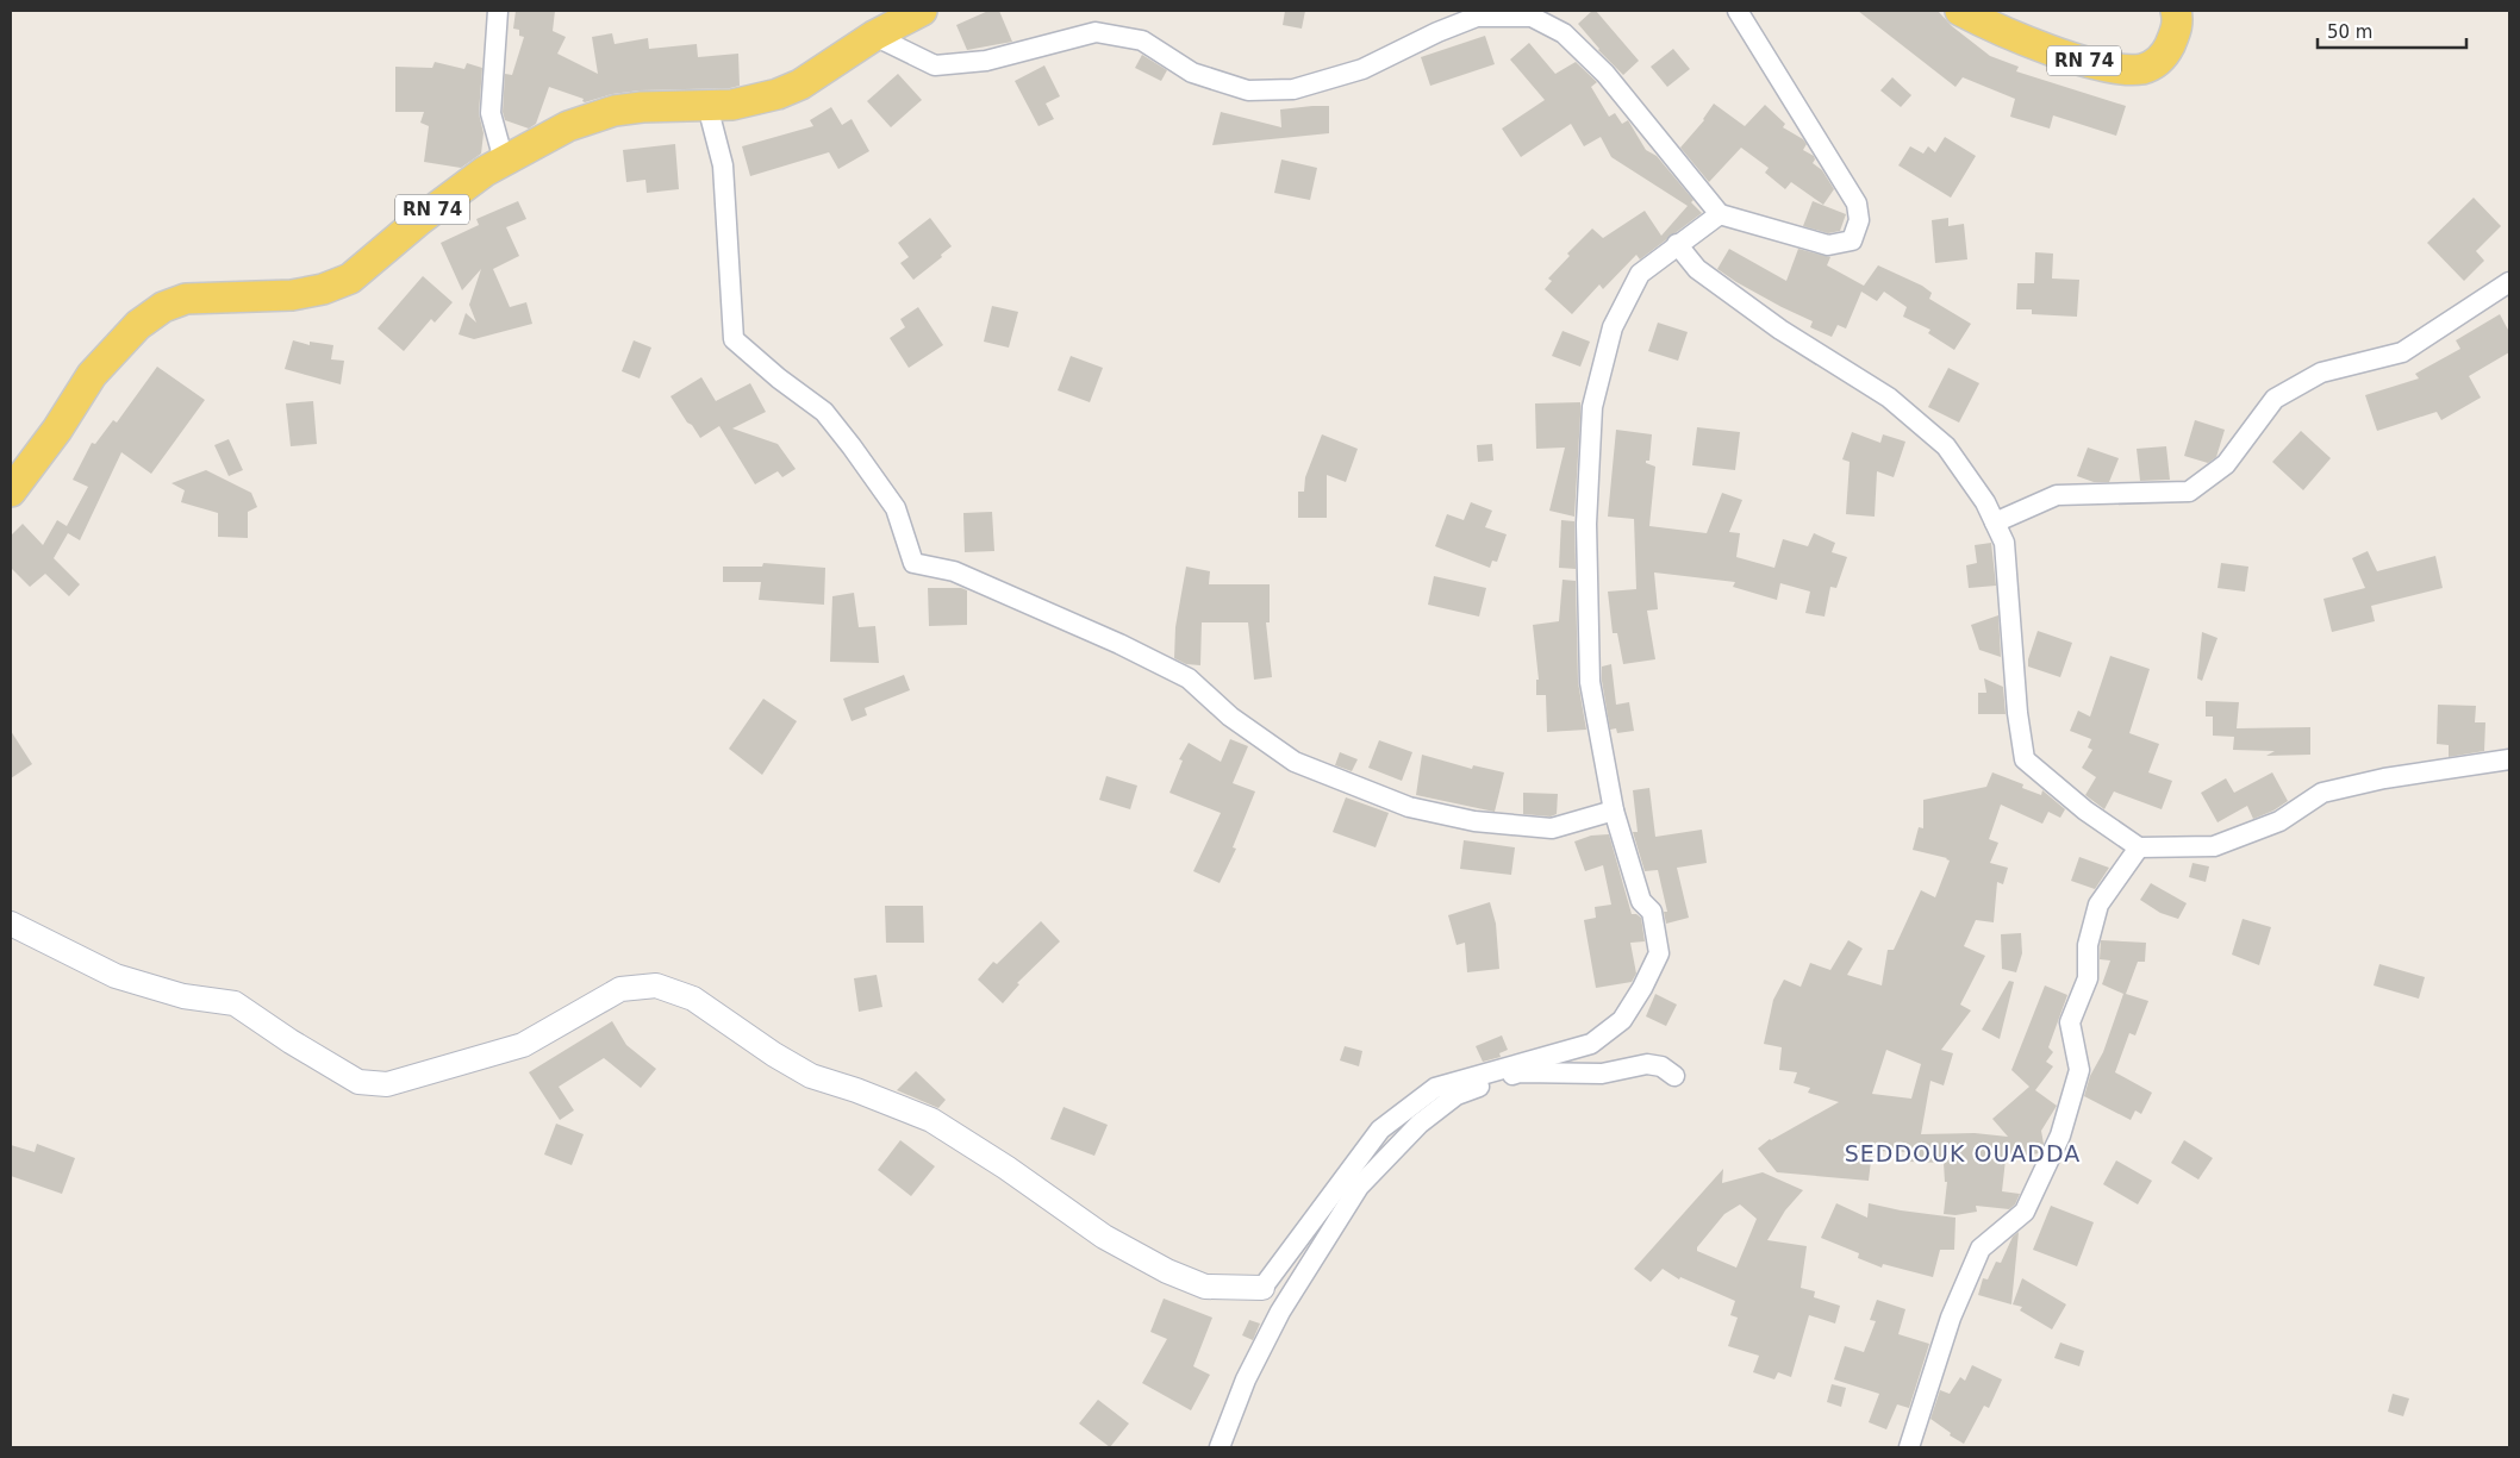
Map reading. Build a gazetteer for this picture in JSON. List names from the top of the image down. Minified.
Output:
{"streets":{"main road":["RN 74"]},"districts":["SEDDOUK OUADDA"],"scale_bar":"50 m"}
